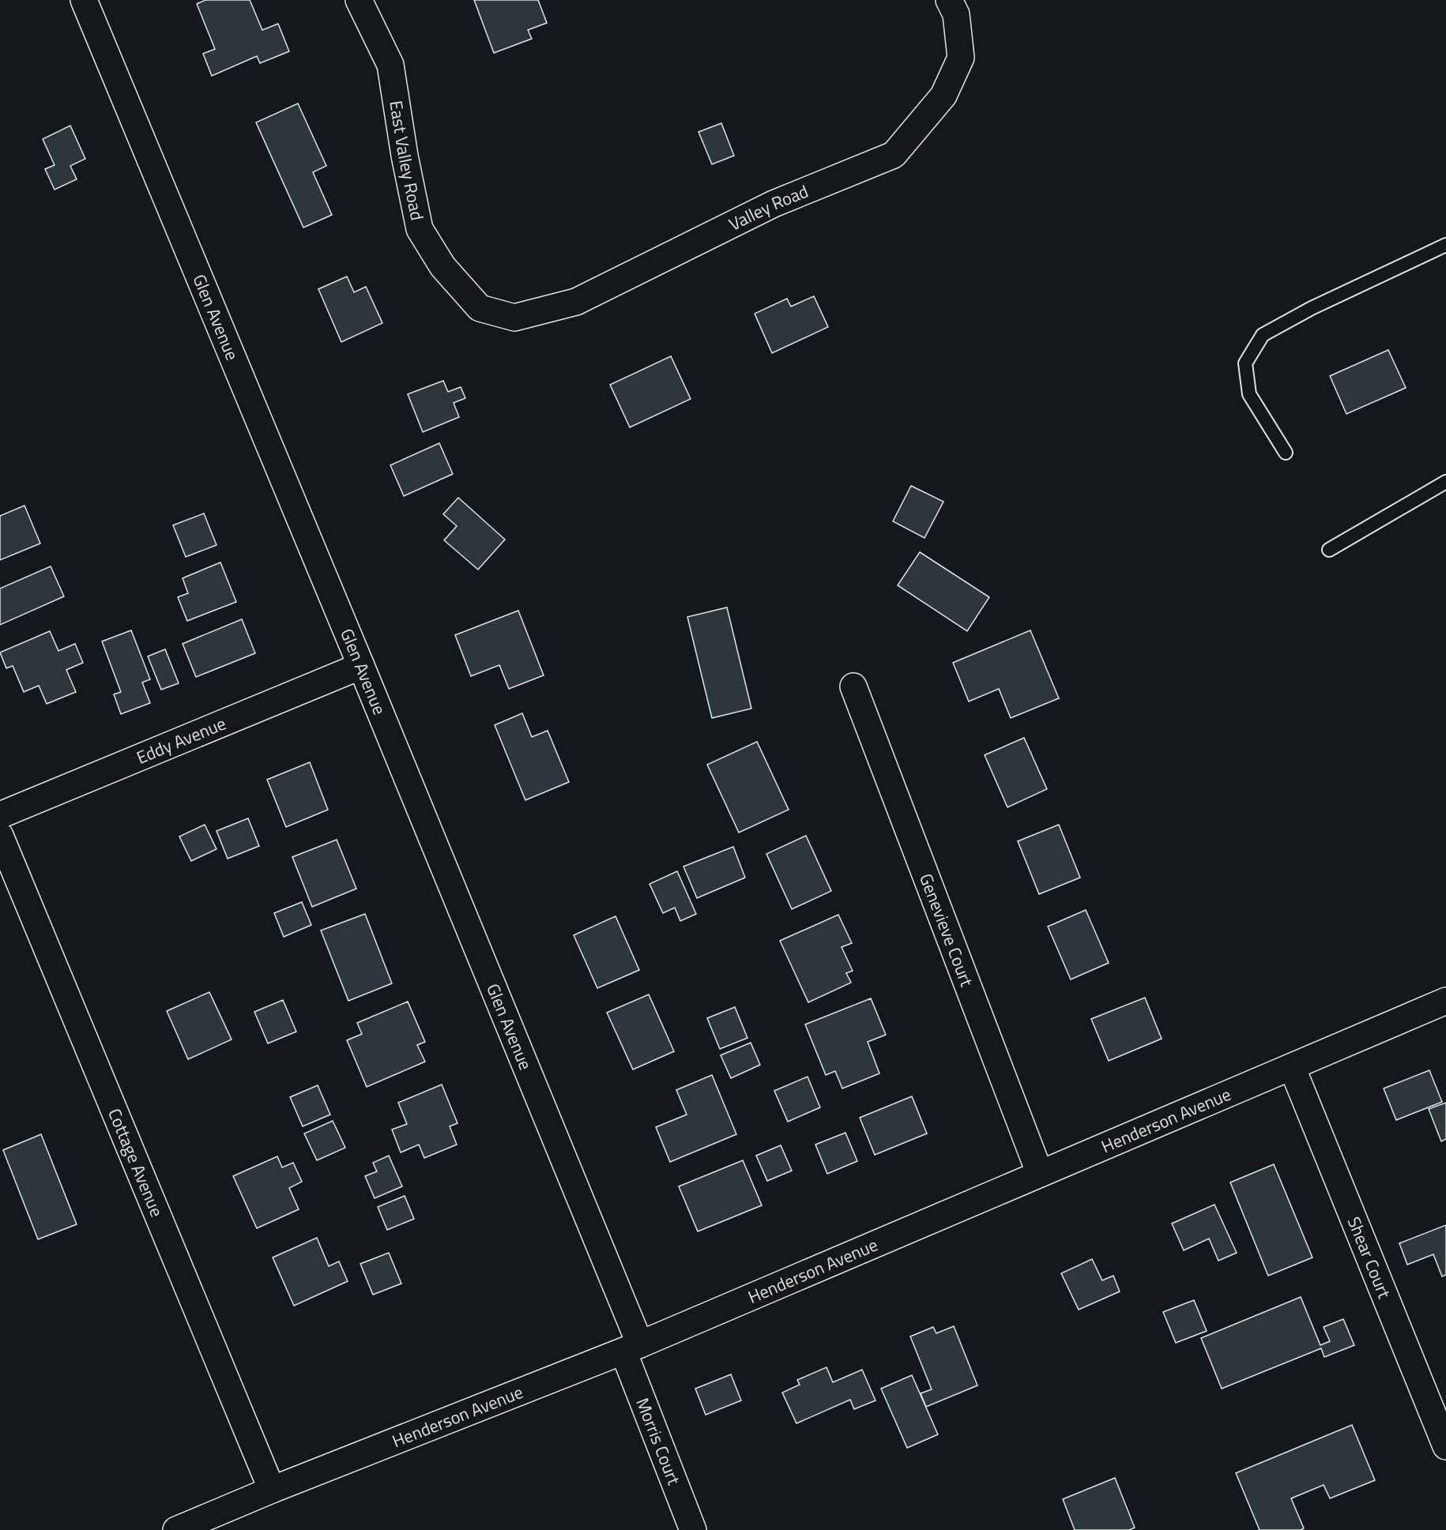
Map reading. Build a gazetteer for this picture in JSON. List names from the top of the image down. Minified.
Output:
{"streets":{"street":["East Valley Road","Valley Road","Glen Avenue","Eddy Avenue","Genevieve Court","Henderson Avenue","Cottage Avenue","Shear Court","Morris Court"]},"crossings":[["East Valley Road","Valley Road"],["Glen Avenue","Eddy Avenue"],["Glen Avenue","Henderson Avenue"],["Glen Avenue","Morris Court"],["Genevieve Court","Henderson Avenue"],["Henderson Avenue","Cottage Avenue"],["Henderson Avenue","Shear Court"],["Henderson Avenue","Morris Court"]]}
